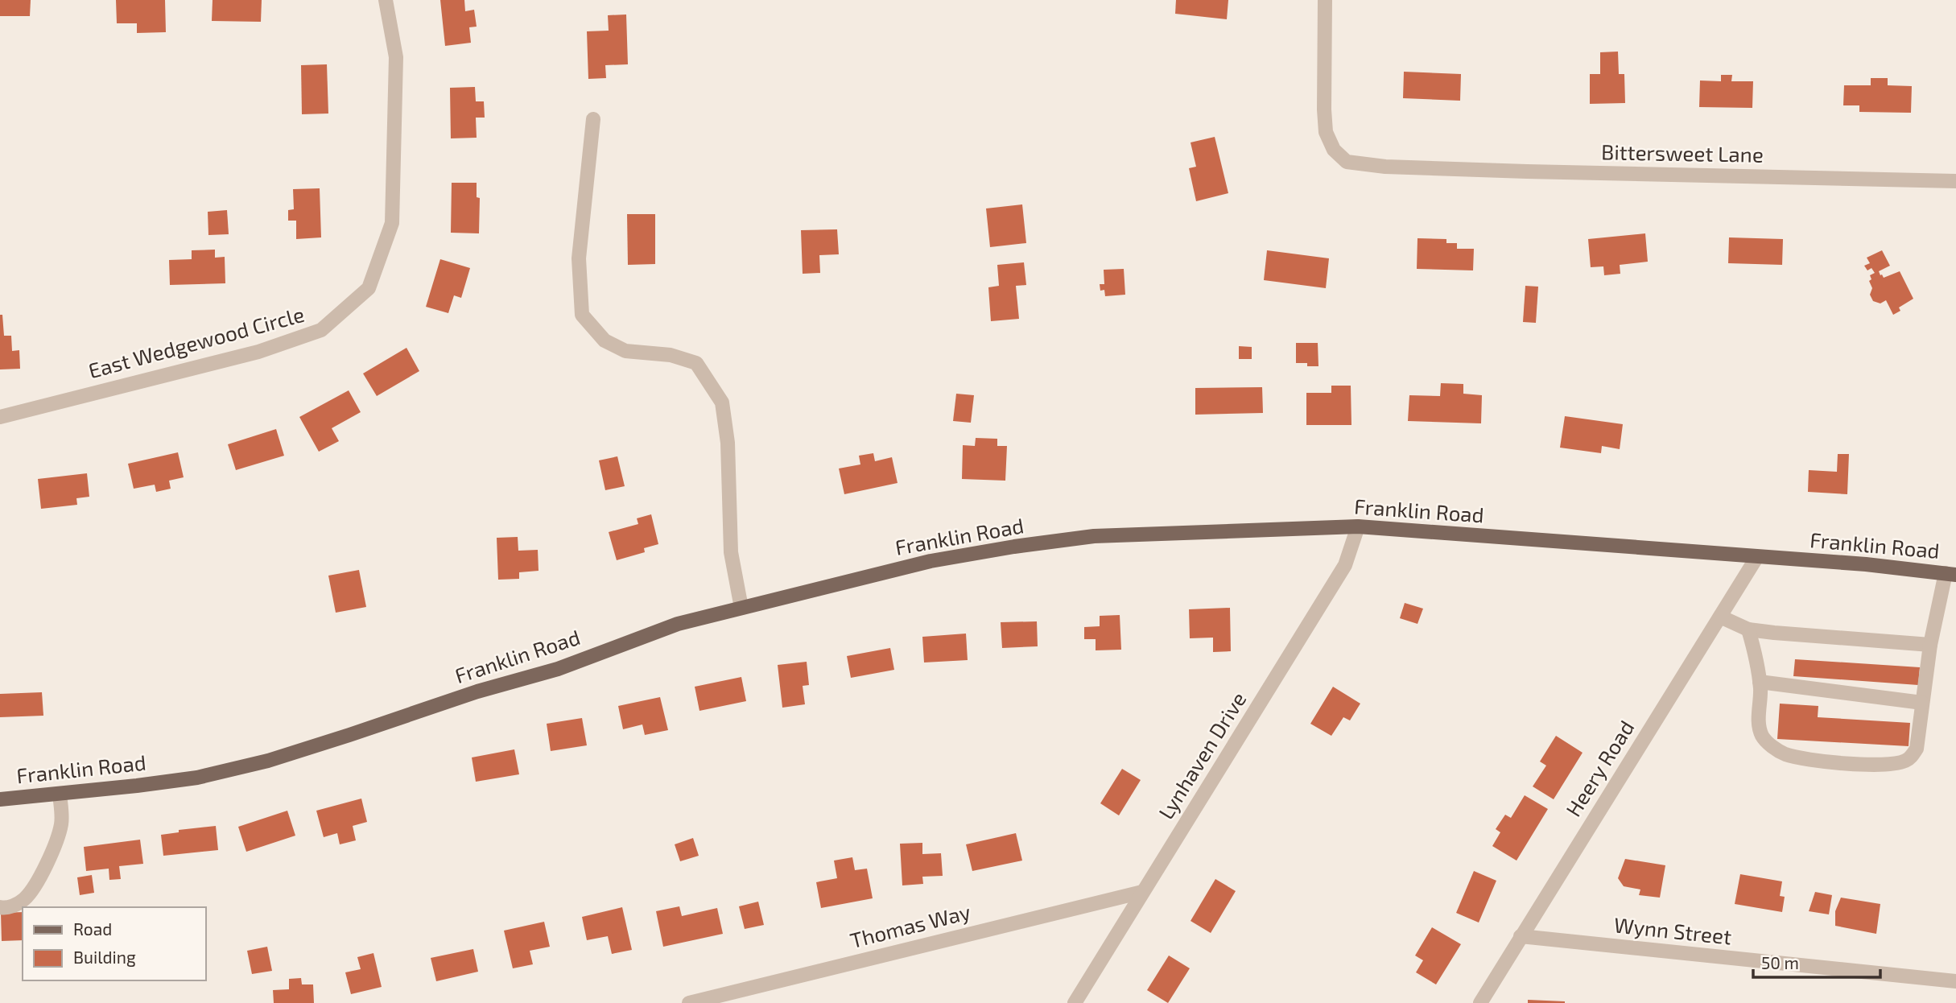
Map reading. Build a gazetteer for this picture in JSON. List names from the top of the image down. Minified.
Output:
{"streets":{"main road":["Franklin Road"],"street":["Bittersweet Lane","East Wedgewood Circle","Lynhaven Drive","Heery Road","Thomas Way","Wynn Street"]},"crossings":[["Franklin Road","Lynhaven Drive"],["Franklin Road","Heery Road"],["Lynhaven Drive","Thomas Way"],["Heery Road","Wynn Street"]],"legend":["Road","Building"],"scale_bar":"50 m"}
